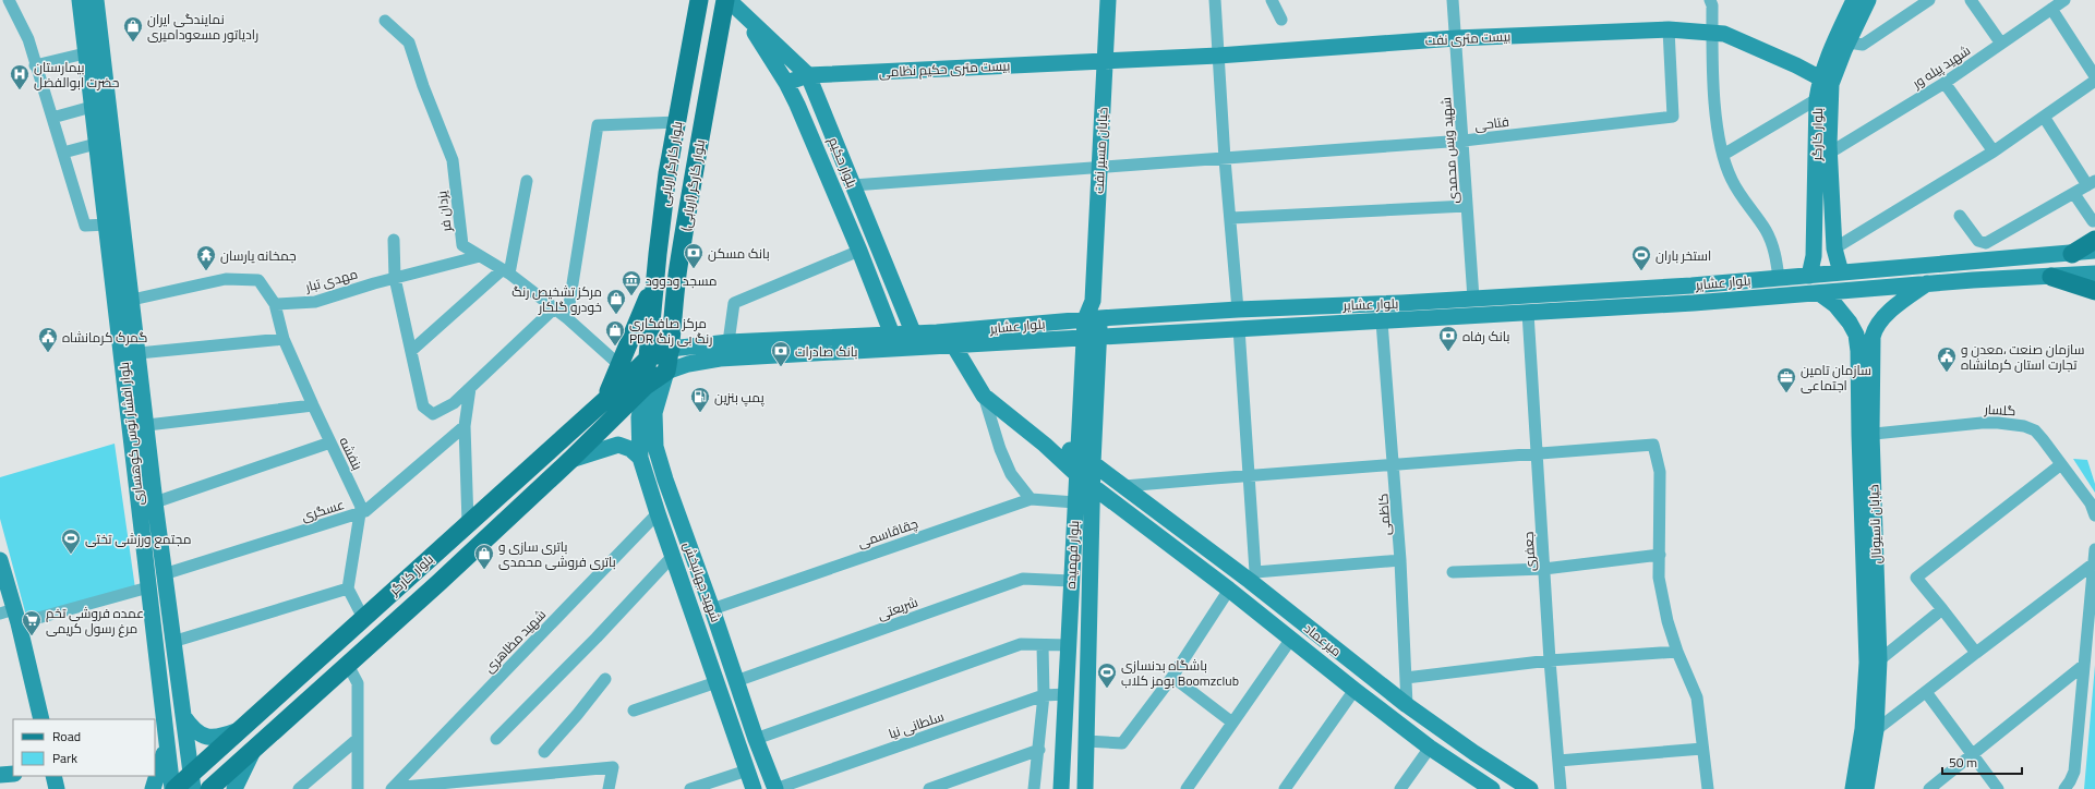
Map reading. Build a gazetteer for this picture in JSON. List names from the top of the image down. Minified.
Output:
{"streets":{"main road":["بلوار کارگر","بلوار کارگر اربابی","بلوار کارگر (اربابی)","بلوار عشایر"],"street":["بیست متری نفت","شهید پیله ور","بیست متری حکیم نظامی","فتاحی","خیابان مسیر نفت","شهید ویس محمدی","بلوار حکیم","یزدان فر","مهدی تبار","گلسار","بلوار افشار توس کوهساری","بنفشه","عسگری","کاظمی","خیابان ناسیونال","چقاقاسمی","جعفری","بلوار فهمیده","شهید جهانبخش","شریعتی","میرعماد","شهید مظاهری","سلطانی نیا"]},"crossings":[["بیست متری نفت","بیست متری حکیم نظامی"],["بیست متری نفت","فتاحی"],["بیست متری نفت","بلوار کارگر"],["بیست متری نفت","خیابان مسیر نفت"],["بیست متری نفت","شهید ویس محمدی"],["شهید پیله ور","بلوار کارگر"],["بیست متری حکیم نظامی","خیابان مسیر نفت"],["بیست متری حکیم نظامی","بلوار حکیم"],["فتاحی","خیابان مسیر نفت"],["فتاحی","شهید ویس محمدی"],["فتاحی","بلوار حکیم"],["بلوار کارگر","بلوار کارگر اربابی"],["بلوار کارگر","بلوار کارگر (اربابی)"],["بلوار کارگر","بلوار عشایر"],["بلوار کارگر","بلوار افشار توس کوهساری"],["بلوار کارگر","شهید جهانبخش"],["خیابان مسیر نفت","بلوار عشایر"],["شهید ویس محمدی","بلوار عشایر"],["بلوار حکیم","بلوار کارگر (اربابی)"],["بلوار حکیم","بلوار عشایر"],["بلوار کارگر اربابی","بلوار عشایر"],["بلوار کارگر اربابی","شهید جهانبخش"],["بلوار کارگر (اربابی)","بلوار عشایر"],["بلوار کارگر (اربابی)","شهید جهانبخش"],["یزدان فر","مهدی تبار"],["مهدی تبار","بنفشه"],["بلوار عشایر","کاظمی"],["بلوار عشایر","خیابان ناسیونال"],["بلوار عشایر","جعفری"],["بلوار عشایر","بلوار فهمیده"],["بلوار عشایر","شهید جهانبخش"],["گلسار","خیابان ناسیونال"],["بلوار افشار توس کوهساری","عسگری"],["بنفشه","عسگری"],["کاظمی","میرعماد"],["چقاقاسمی","بلوار فهمیده"],["چقاقاسمی","شهید جهانبخش"],["بلوار فهمیده","شریعتی"],["بلوار فهمیده","میرعماد"],["بلوار فهمیده","سلطانی نیا"],["شهید جهانبخش","شریعتی"],["شهید جهانبخش","شهید مظاهری"],["شهید جهانبخش","سلطانی نیا"]],"places":{"shop":["نمایندگی ایران رادیاتور مسعودامیری","مرکز تشخیص رنگ خودرو گلکار","مرکز صافکاری PDR رنگ بی رنگ","باتری سازی و باتری فروشی محمدی"],"hospital":["بیمارستان حضرت ابوالفضل"],"bank":["بانک مسکن","بانک رفاه","بانک صادرات"],"temple":["جمخانه یارسان"],"sports":["استخر باران","مجتمع ورزشی تختی","باشگاه بدنسازی بومز کلاب Boomzclub"],"museum":["مسجد ودوود"],"public building":["گمرک کرمانشاه","سازمان صنعت ،معدن و تجارت استان کرمانشاه"],"office":["سازمان تامین اجتماعی"],"fuel station":["پمپ بنزین"],"supermarket":["عمده فروشی تخم مرغ رسول کریمی"]},"legend":["Road","Park"],"scale_bar":"50 m"}
